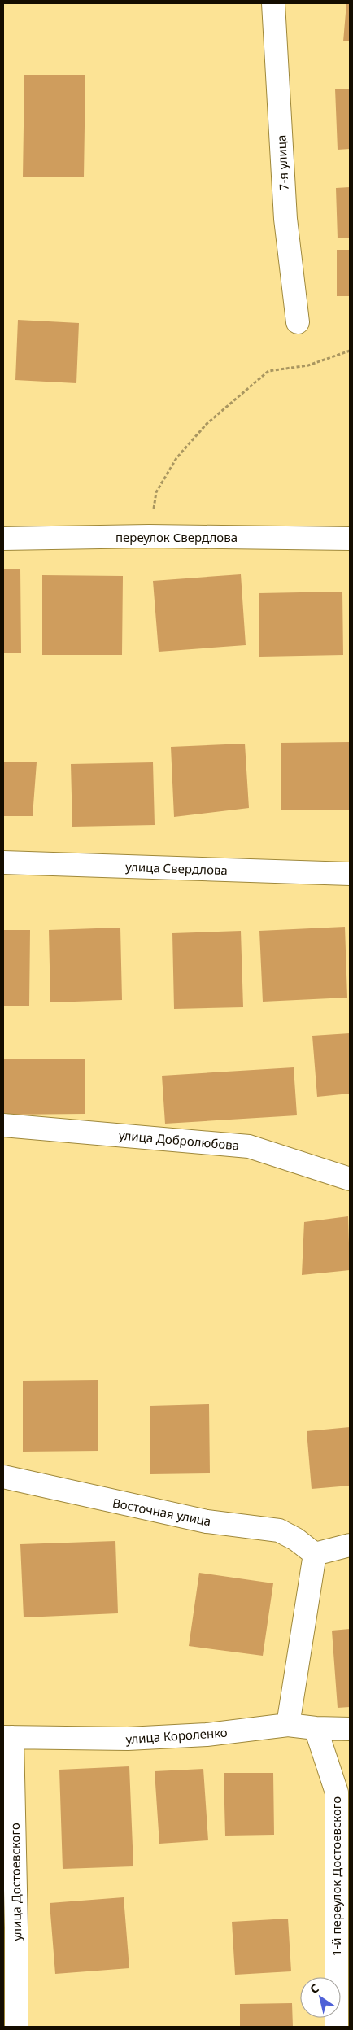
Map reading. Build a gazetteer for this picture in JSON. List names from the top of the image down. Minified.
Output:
{"streets":{"street":["7-я улица","переулок Свердлова","улица Свердлова","улица Добролюбова","Восточная улица","улица Короленко","1-й переулок Достоевского","улица Достоевского"]},"crossings":[["улица Короленко","1-й переулок Достоевского"],["улица Короленко","улица Достоевского"]],"north":"top left"}
